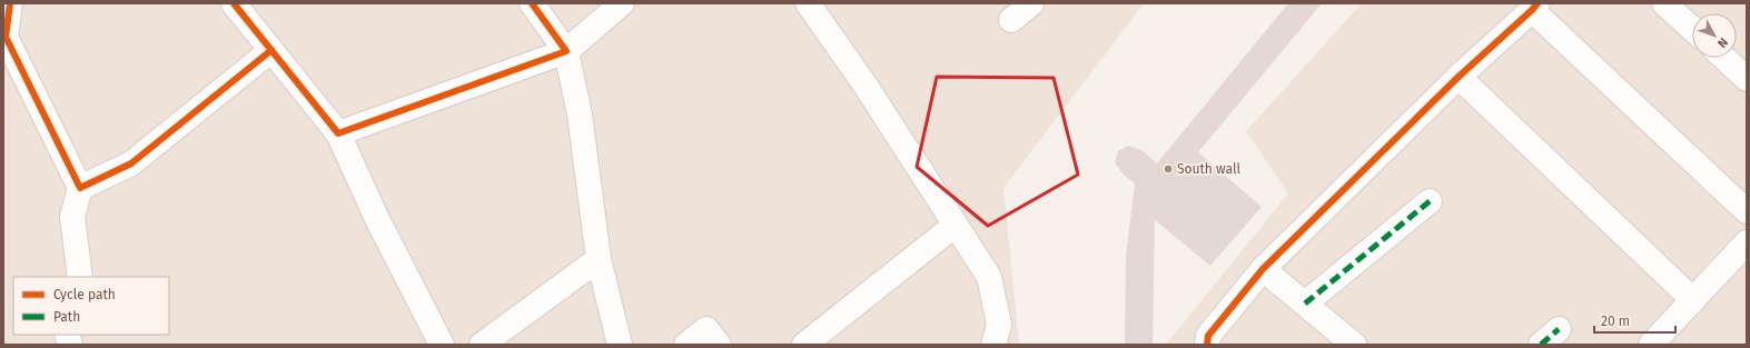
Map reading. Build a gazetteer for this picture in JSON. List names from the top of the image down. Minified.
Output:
{"places":["South wall"],"legend":["Cycle path","Path"],"scale_bar":"20 m","north":"bottom right"}
